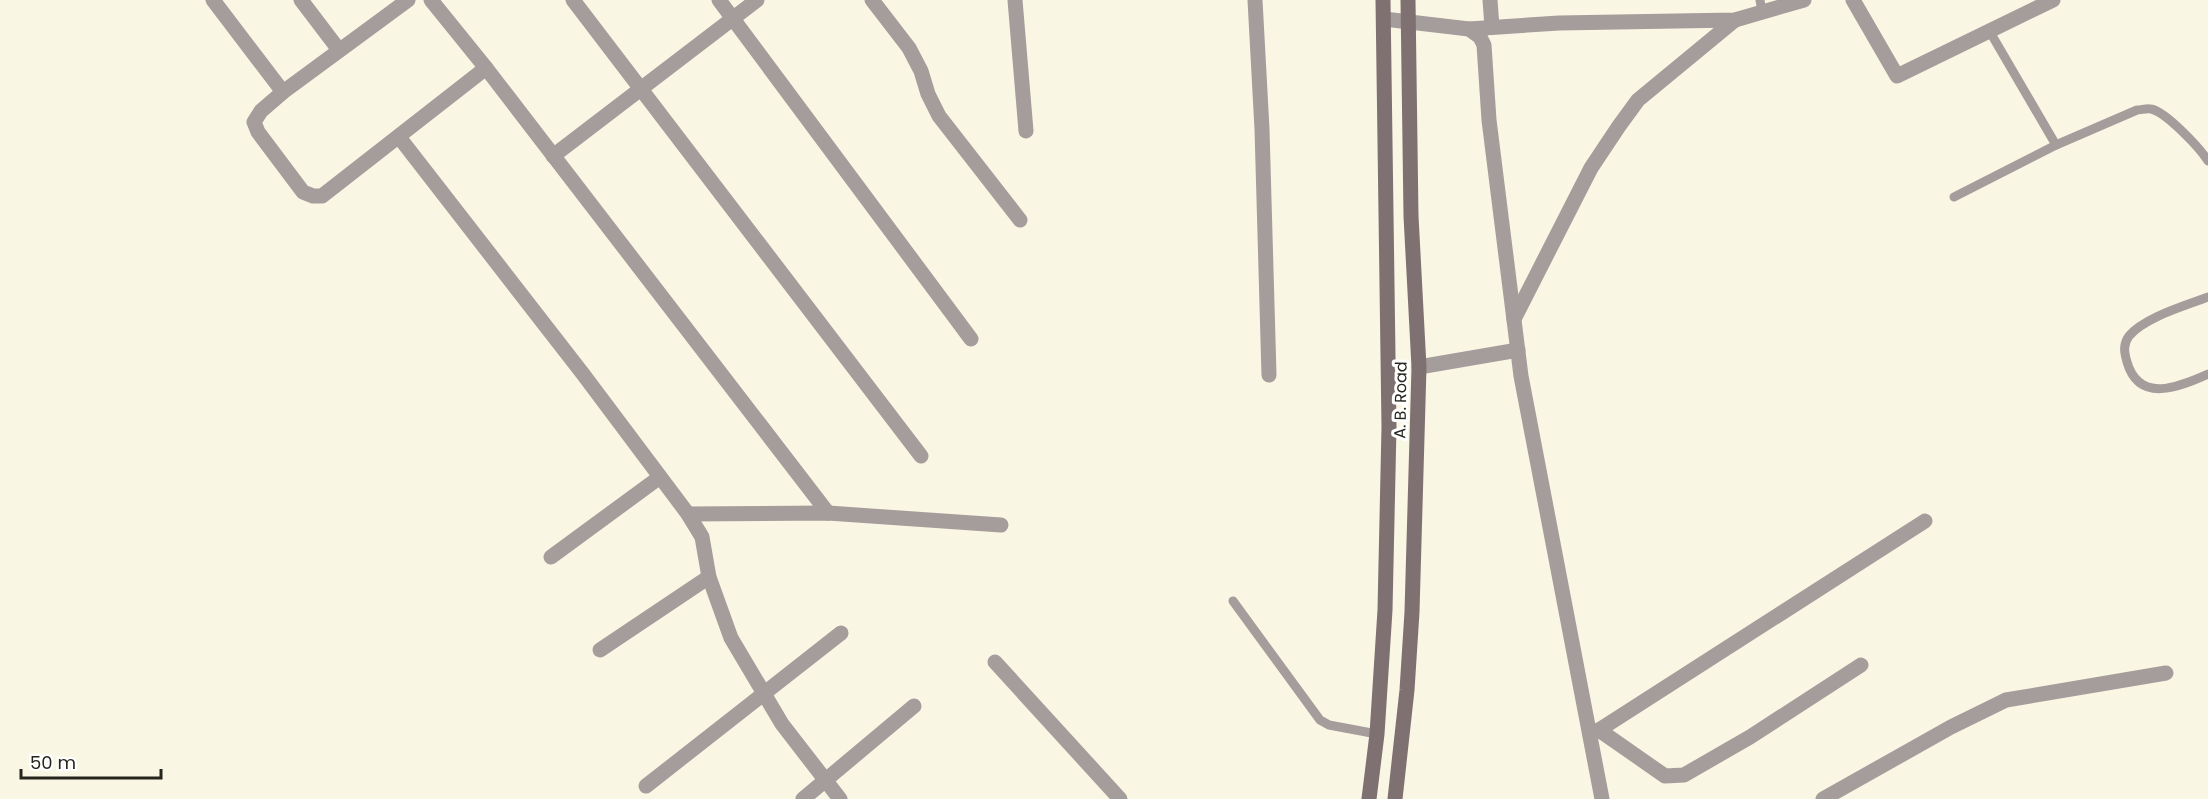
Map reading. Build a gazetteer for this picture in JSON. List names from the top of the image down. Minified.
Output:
{"streets":{"main road":["A. B. Road"]},"scale_bar":"50 m"}
